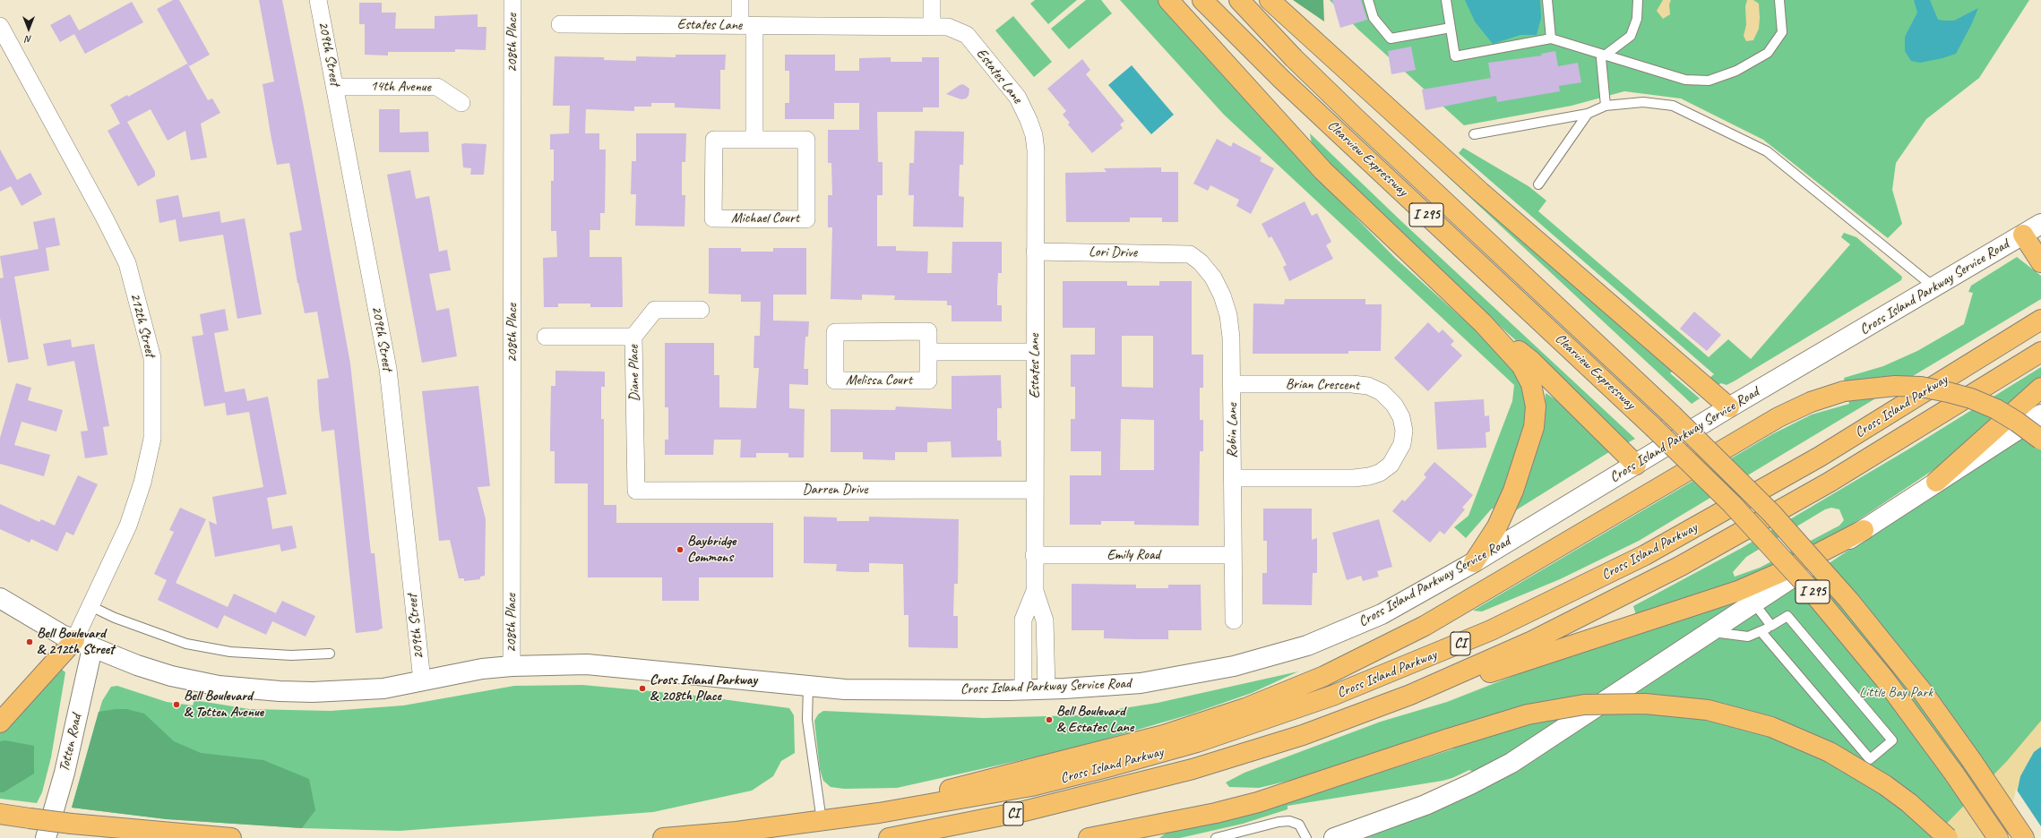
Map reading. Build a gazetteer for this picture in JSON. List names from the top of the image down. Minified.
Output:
{"streets":{"highway":["Clearview Expressway","I 295","Cross Island Parkway","CI"],"street":["Estates Lane","208th Place","209th Street","14th Avenue","Michael Court","Lori Drive","Cross Island Parkway Service Road","212th Street","Diane Place","Melissa Court","Brian Crescent","Robin Lane","Darren Drive","Emily Road","Totten Road"]},"crossings":[["Estates Lane","Lori Drive"],["Estates Lane","Cross Island Parkway Service Road"],["Estates Lane","Darren Drive"],["Estates Lane","Emily Road"],["208th Place","Cross Island Parkway Service Road"],["209th Street","14th Avenue"],["209th Street","Cross Island Parkway Service Road"],["Lori Drive","Robin Lane"],["Cross Island Parkway Service Road","212th Street"],["Cross Island Parkway Service Road","Totten Road"],["Diane Place","Darren Drive"],["Brian Crescent","Robin Lane"],["Robin Lane","Emily Road"]],"parks":["Little Bay Park"],"places":["Baybridge Commons","Bell Boulevard & 212th Street","Cross Island Parkway & 208th Place","Bell Boulevard & Totten Avenue","Bell Boulevard & Estates Lane"],"north":"bottom"}
